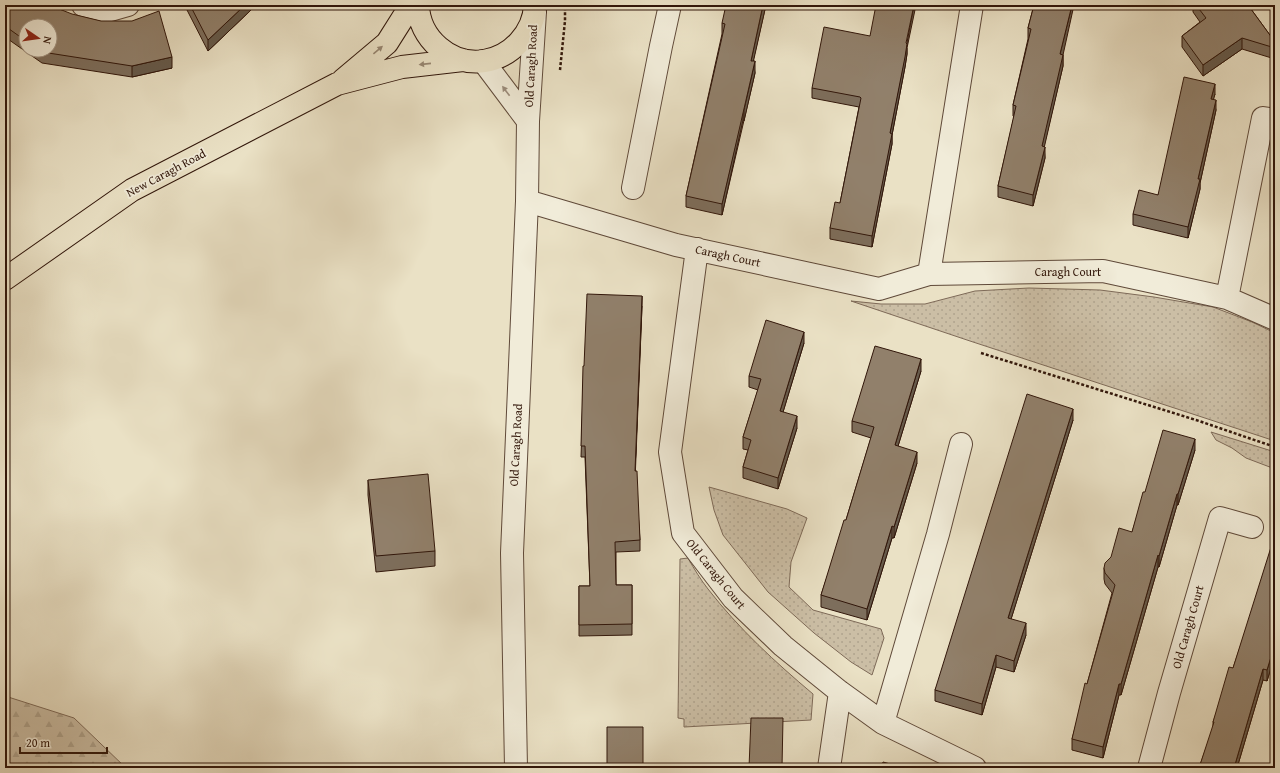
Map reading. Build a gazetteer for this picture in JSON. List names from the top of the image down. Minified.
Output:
{"streets":{"main road":["New Caragh Road"],"street":["Old Caragh Road","Caragh Court","Old Caragh Court"]},"crossings":[["Old Caragh Road","New Caragh Road"],["Old Caragh Road","Caragh Court"],["Caragh Court","Old Caragh Court"]],"scale_bar":"20 m","north":"right"}
